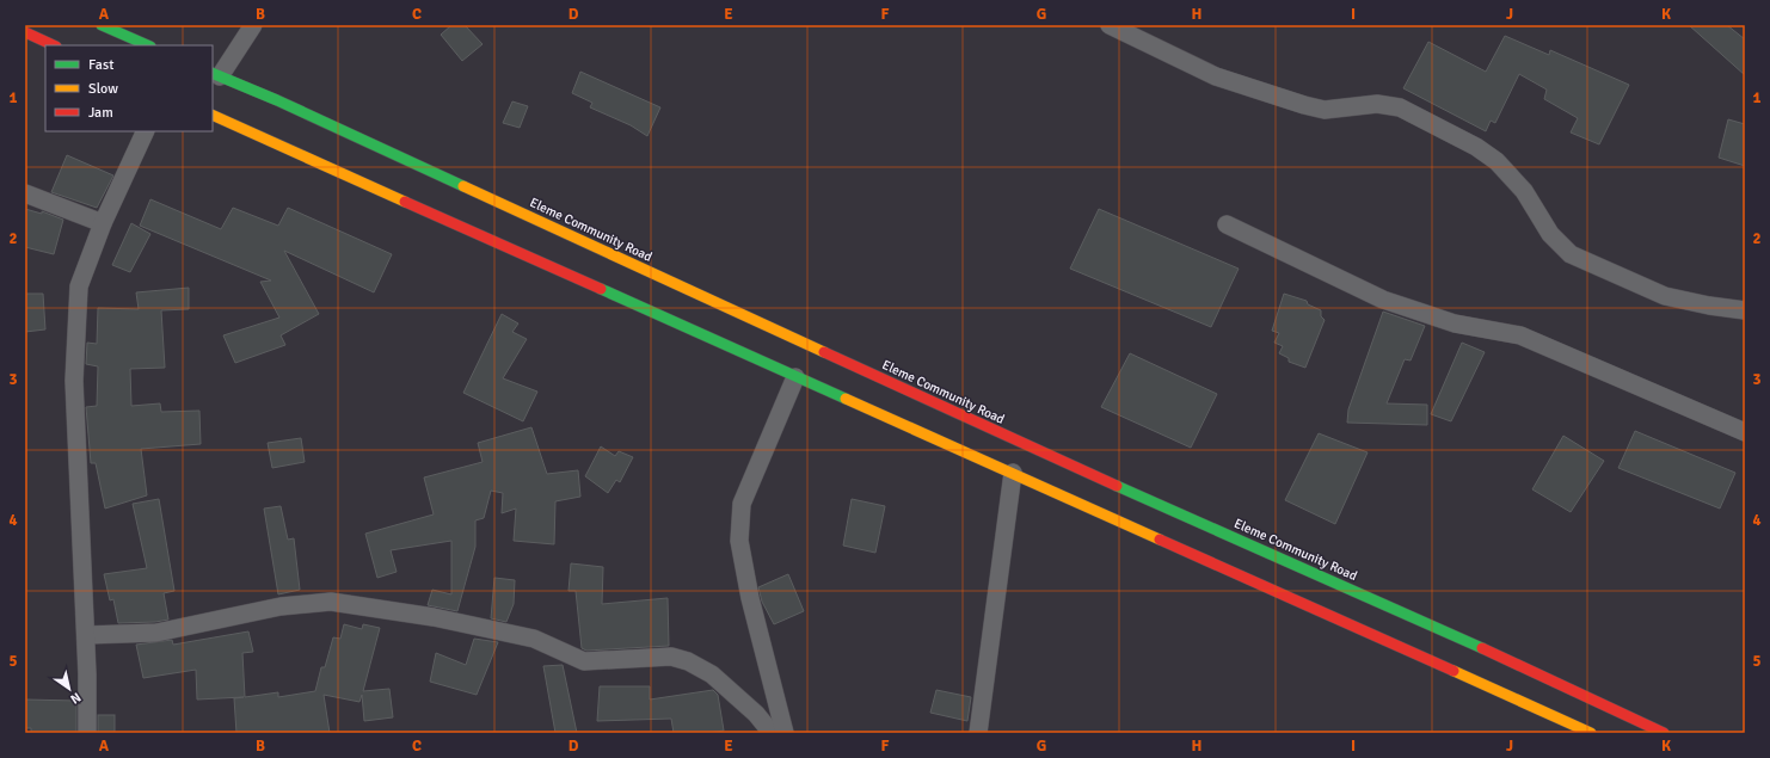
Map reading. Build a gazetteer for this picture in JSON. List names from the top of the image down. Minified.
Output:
{"streets":{"main road":["Eleme Community Road"]},"legend":["Fast","Slow","Jam"],"north":"bottom right","grid":{"columns":["A","B","C","D","E","F","G","H","I","J","K"],"rows":["1","2","3","4","5"]}}
